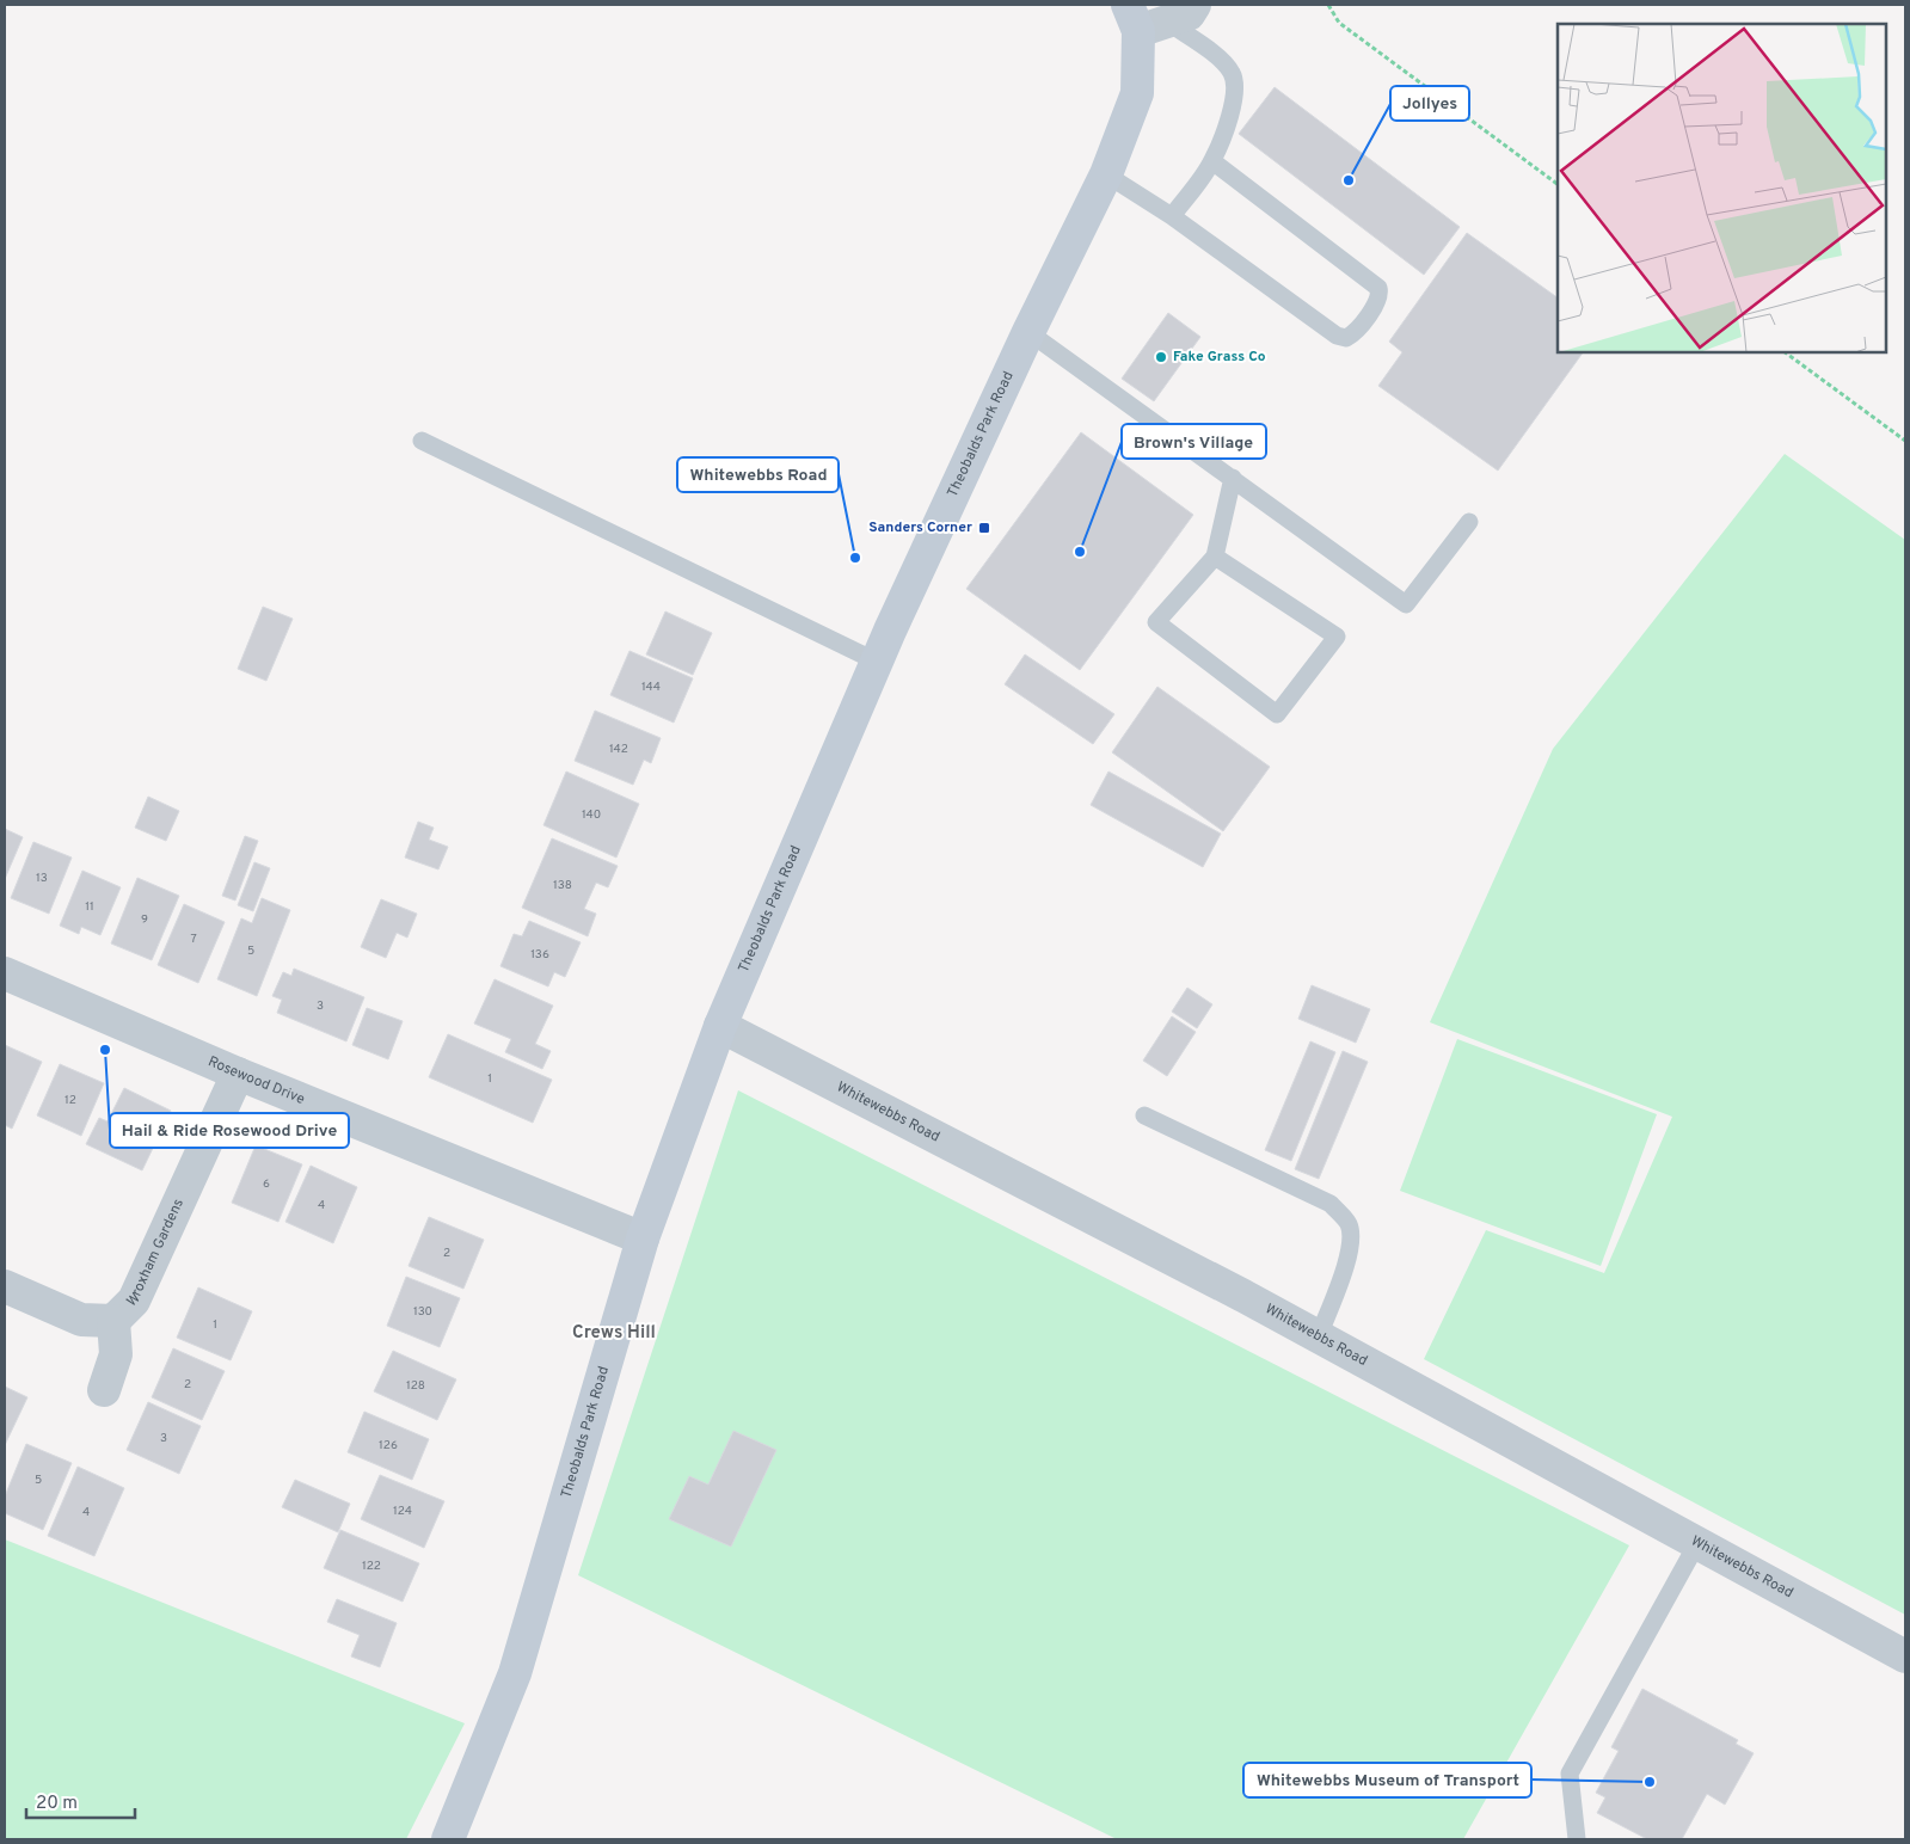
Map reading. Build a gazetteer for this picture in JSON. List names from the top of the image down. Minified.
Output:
{"streets":{"street":["Theobalds Park Road","Rosewood Drive","Whitewebbs Road","Wroxham Gardens"]},"crossings":[["Theobalds Park Road","Rosewood Drive"],["Theobalds Park Road","Whitewebbs Road"],["Rosewood Drive","Wroxham Gardens"]],"districts":["Crews Hill"],"places":{"other":["Jollyes","Fake Grass Co","Brown's Village","Whitewebbs Road","Hail & Ride Rosewood Drive","Whitewebbs Museum of Transport"],"transit":["Sanders Corner"]},"house_numbers":["144","142","140","13","138","11","9","7","5","136","3","1","12","6","4","2","130","1","2","128","3","126","5","124","4","122"],"scale_bar":"20 m"}
